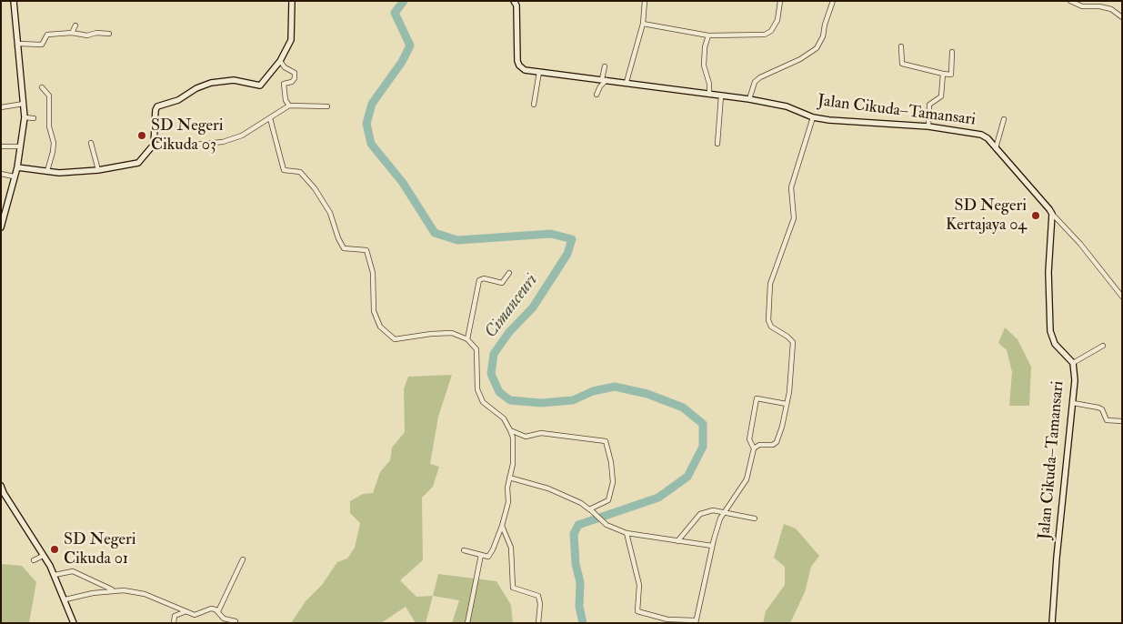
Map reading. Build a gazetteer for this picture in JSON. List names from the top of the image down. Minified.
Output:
{"streets":{"street":["Jalan Cikuda–Tamansari"]},"water":["Cimanceuri"],"places":["SD Negeri Cikuda 03","SD Negeri Kertajaya 04","SD Negeri Cikuda 01"]}
